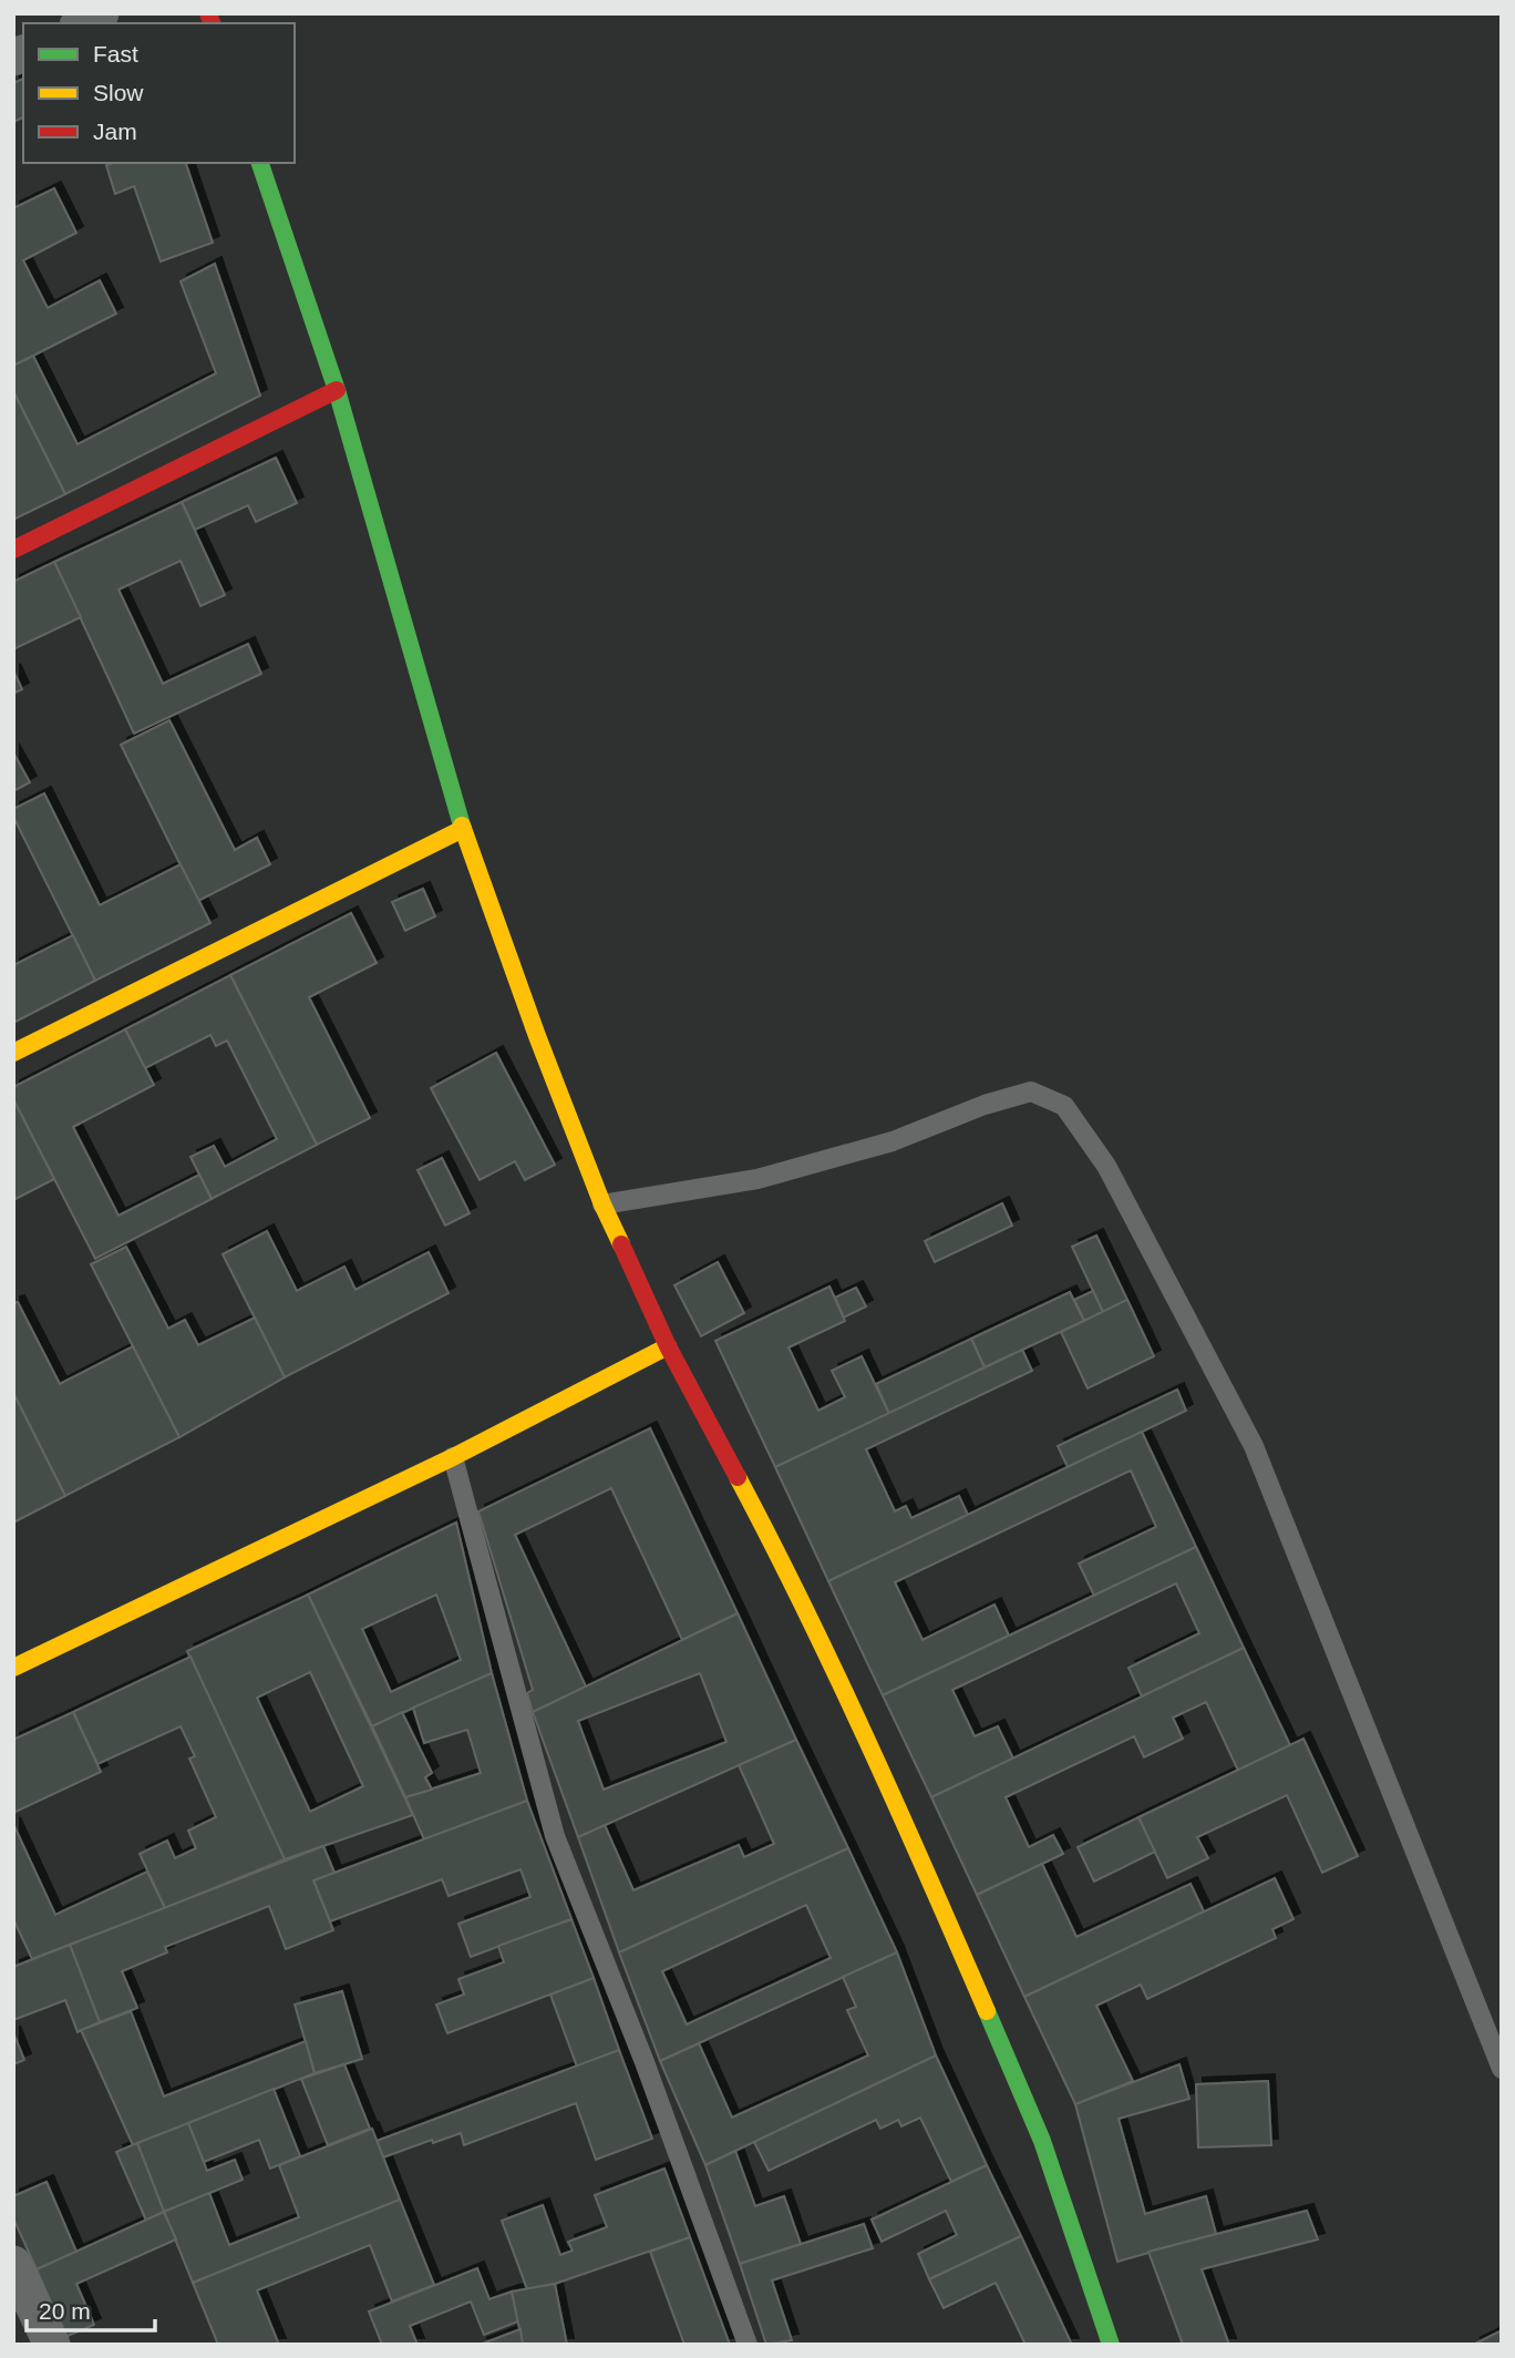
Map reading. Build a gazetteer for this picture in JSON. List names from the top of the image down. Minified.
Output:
{"legend":["Fast","Slow","Jam"],"scale_bar":"20 m"}
